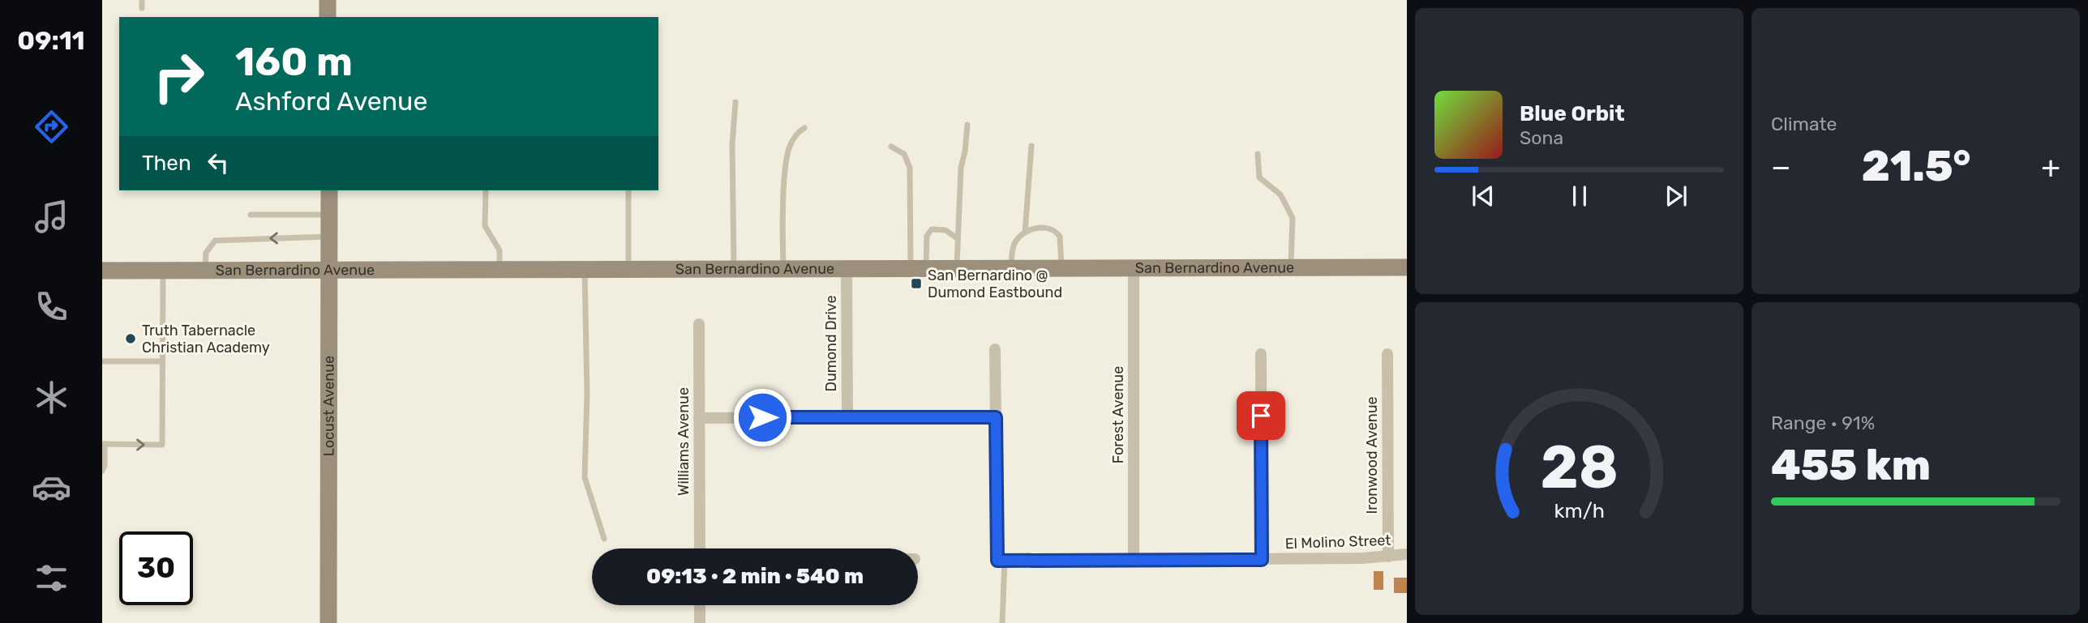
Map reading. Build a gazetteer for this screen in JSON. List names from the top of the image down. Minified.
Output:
{"streets":{"main road":["San Bernardino Avenue","Locust Avenue"],"street":["Dumond Drive","Forest Avenue","Williams Avenue","Ironwood Avenue","El Molino Street"]},"crossings":[["San Bernardino Avenue","Dumond Drive"],["San Bernardino Avenue","Locust Avenue"],["San Bernardino Avenue","Forest Avenue"],["Forest Avenue","El Molino Street"],["Ironwood Avenue","El Molino Street"]],"places":{"transit":["San Bernardino @ Dumond Eastbound"],"other":["Truth Tabernacle Christian Academy"]},"page":{"tabs":"09:11","tile":["Climate",["Range · 91%","455 km"]],"turn":["160 m","Ashford Avenue"],"song":["Blue Orbit","Sona"],"then":"Then","heat":["−","21.5°","+"],"limit":"30","trip":"09:13 · 2 min · 540 m","gauge":["28","km/h"]}}
